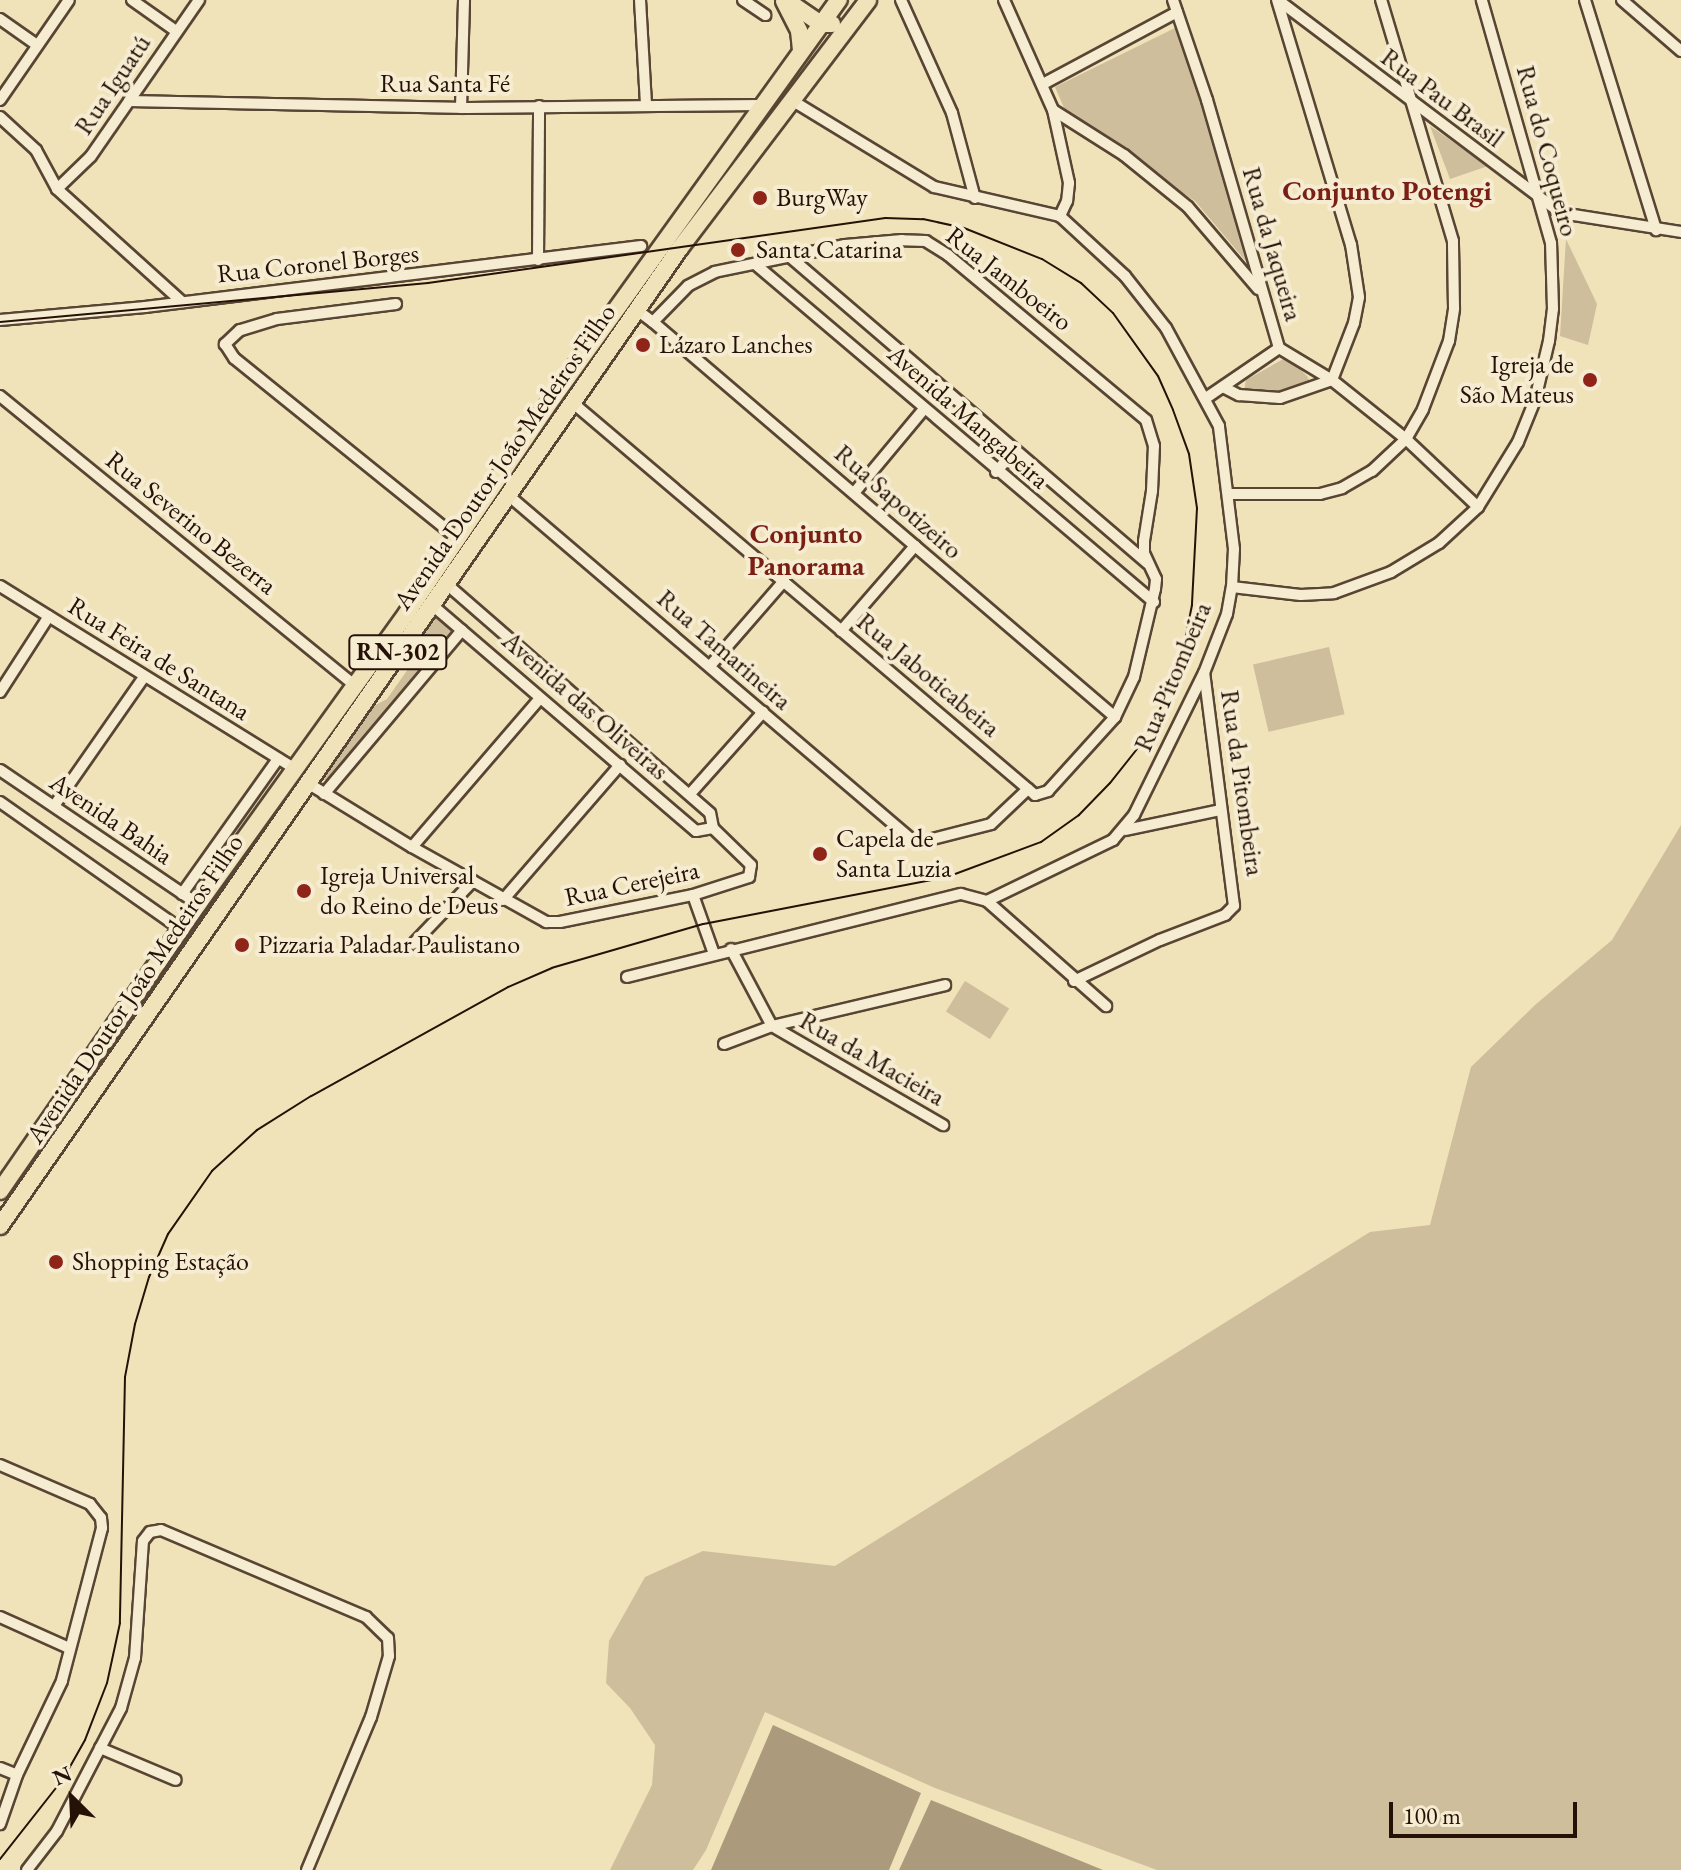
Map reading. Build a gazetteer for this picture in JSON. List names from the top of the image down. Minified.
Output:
{"streets":{"main road":["Avenida Doutor João Medeiros Filho","RN-302"],"street":["Rua Santa Fé","Rua Iguatú","Rua Pau Brasil","Rua do Coqueiro","Rua da Jaqueira","Rua Coronel Borges","Rua Jamboeiro","Avenida Mangabeira","Rua Sapotizeiro","Rua Severino Bezerra","Rua Tamarineira","Rua Feira de Santana","Rua Jaboticabeira","Rua Pitombeira","Avenida das Oliveiras","Rua da Pitombeira","Avenida Bahia","Rua Cerejeira","Rua da Macieira"]},"crossings":[["Rua Santa Fé","Rua Iguatú"],["Rua Santa Fé","Avenida Doutor João Medeiros Filho"],["Rua Pau Brasil","Rua do Coqueiro"],["Rua do Coqueiro","Rua da Jaqueira"],["Rua do Coqueiro","Rua Pitombeira"],["Rua Jamboeiro","Avenida Mangabeira"],["Rua Jamboeiro","Rua Sapotizeiro"],["Avenida Doutor João Medeiros Filho","Rua Severino Bezerra"],["Avenida Doutor João Medeiros Filho","Rua Tamarineira"],["Avenida Doutor João Medeiros Filho","Rua Feira de Santana"],["Avenida Doutor João Medeiros Filho","Rua Jaboticabeira"],["Avenida Doutor João Medeiros Filho","Avenida das Oliveiras"],["Avenida Doutor João Medeiros Filho","Avenida Bahia"],["Avenida Doutor João Medeiros Filho","Rua Cerejeira"],["Rua Tamarineira","Rua Jaboticabeira"],["Rua Feira de Santana","Rua Cerejeira"],["Rua Pitombeira","Rua da Pitombeira"],["Avenida das Oliveiras","Rua Cerejeira"]],"districts":["Conjunto Potengi","Conjunto Panorama"],"places":["BurgWay","Santa Catarina","Lázaro Lanches","Igreja de São Mateus","Capela de Santa Luzia","Igreja Universal do Reino de Deus","Pizzaria Paladar Paulistano","Shopping Estação"],"scale_bar":"100 m","north":"top left"}
